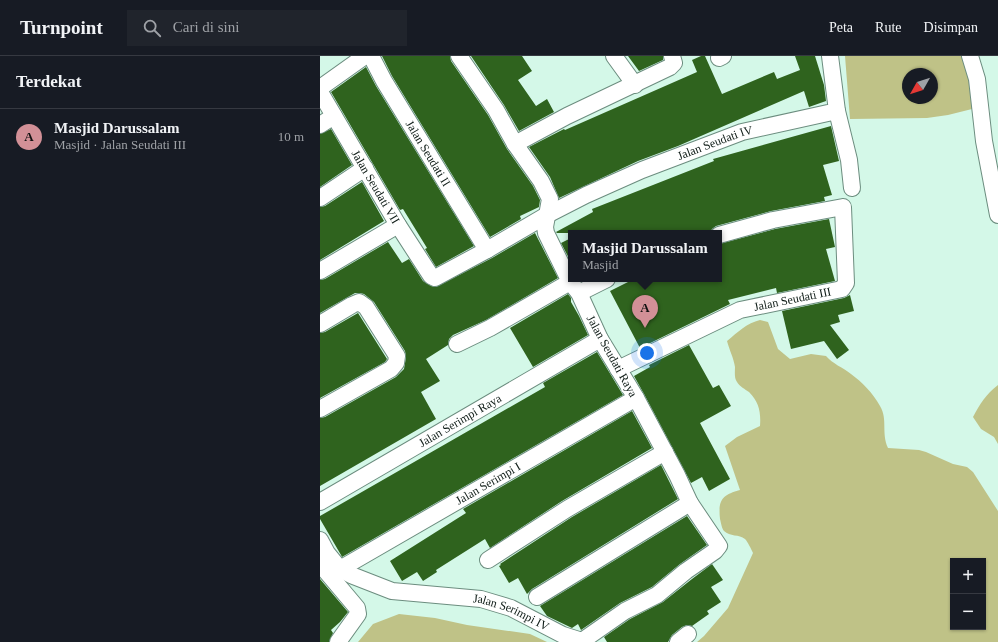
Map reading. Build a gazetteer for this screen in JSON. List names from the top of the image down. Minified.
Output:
{"streets":{"street":["Jalan Seudati IV","Jalan Seudati II","Jalan Seudati VII","Jalan Seudati III","Jalan Seudati Raya","Jalan Serimpi Raya","Jalan Serimpi I","Jalan Serimpi IV"]},"crossings":[["Jalan Seudati IV","Jalan Seudati Raya"],["Jalan Seudati II","Jalan Seudati VII"],["Jalan Seudati III","Jalan Seudati Raya"],["Jalan Seudati Raya","Jalan Serimpi Raya"],["Jalan Seudati Raya","Jalan Serimpi I"],["Jalan Seudati Raya","Jalan Serimpi IV"],["Jalan Serimpi I","Jalan Serimpi IV"]],"north":"bottom left","page":{"header":"Turnpoint","search":"Cari di sini","nav":["Peta","Rute","Disimpan"],"heading":"Terdekat","list":[{"mark":"A","name":"Masjid Darussalam","note":"Masjid · Jalan Seudati III","value":"10 m"}],"popup":["Masjid Darussalam","Masjid"],"pins":"A","map_buttons":["+","−"]}}
